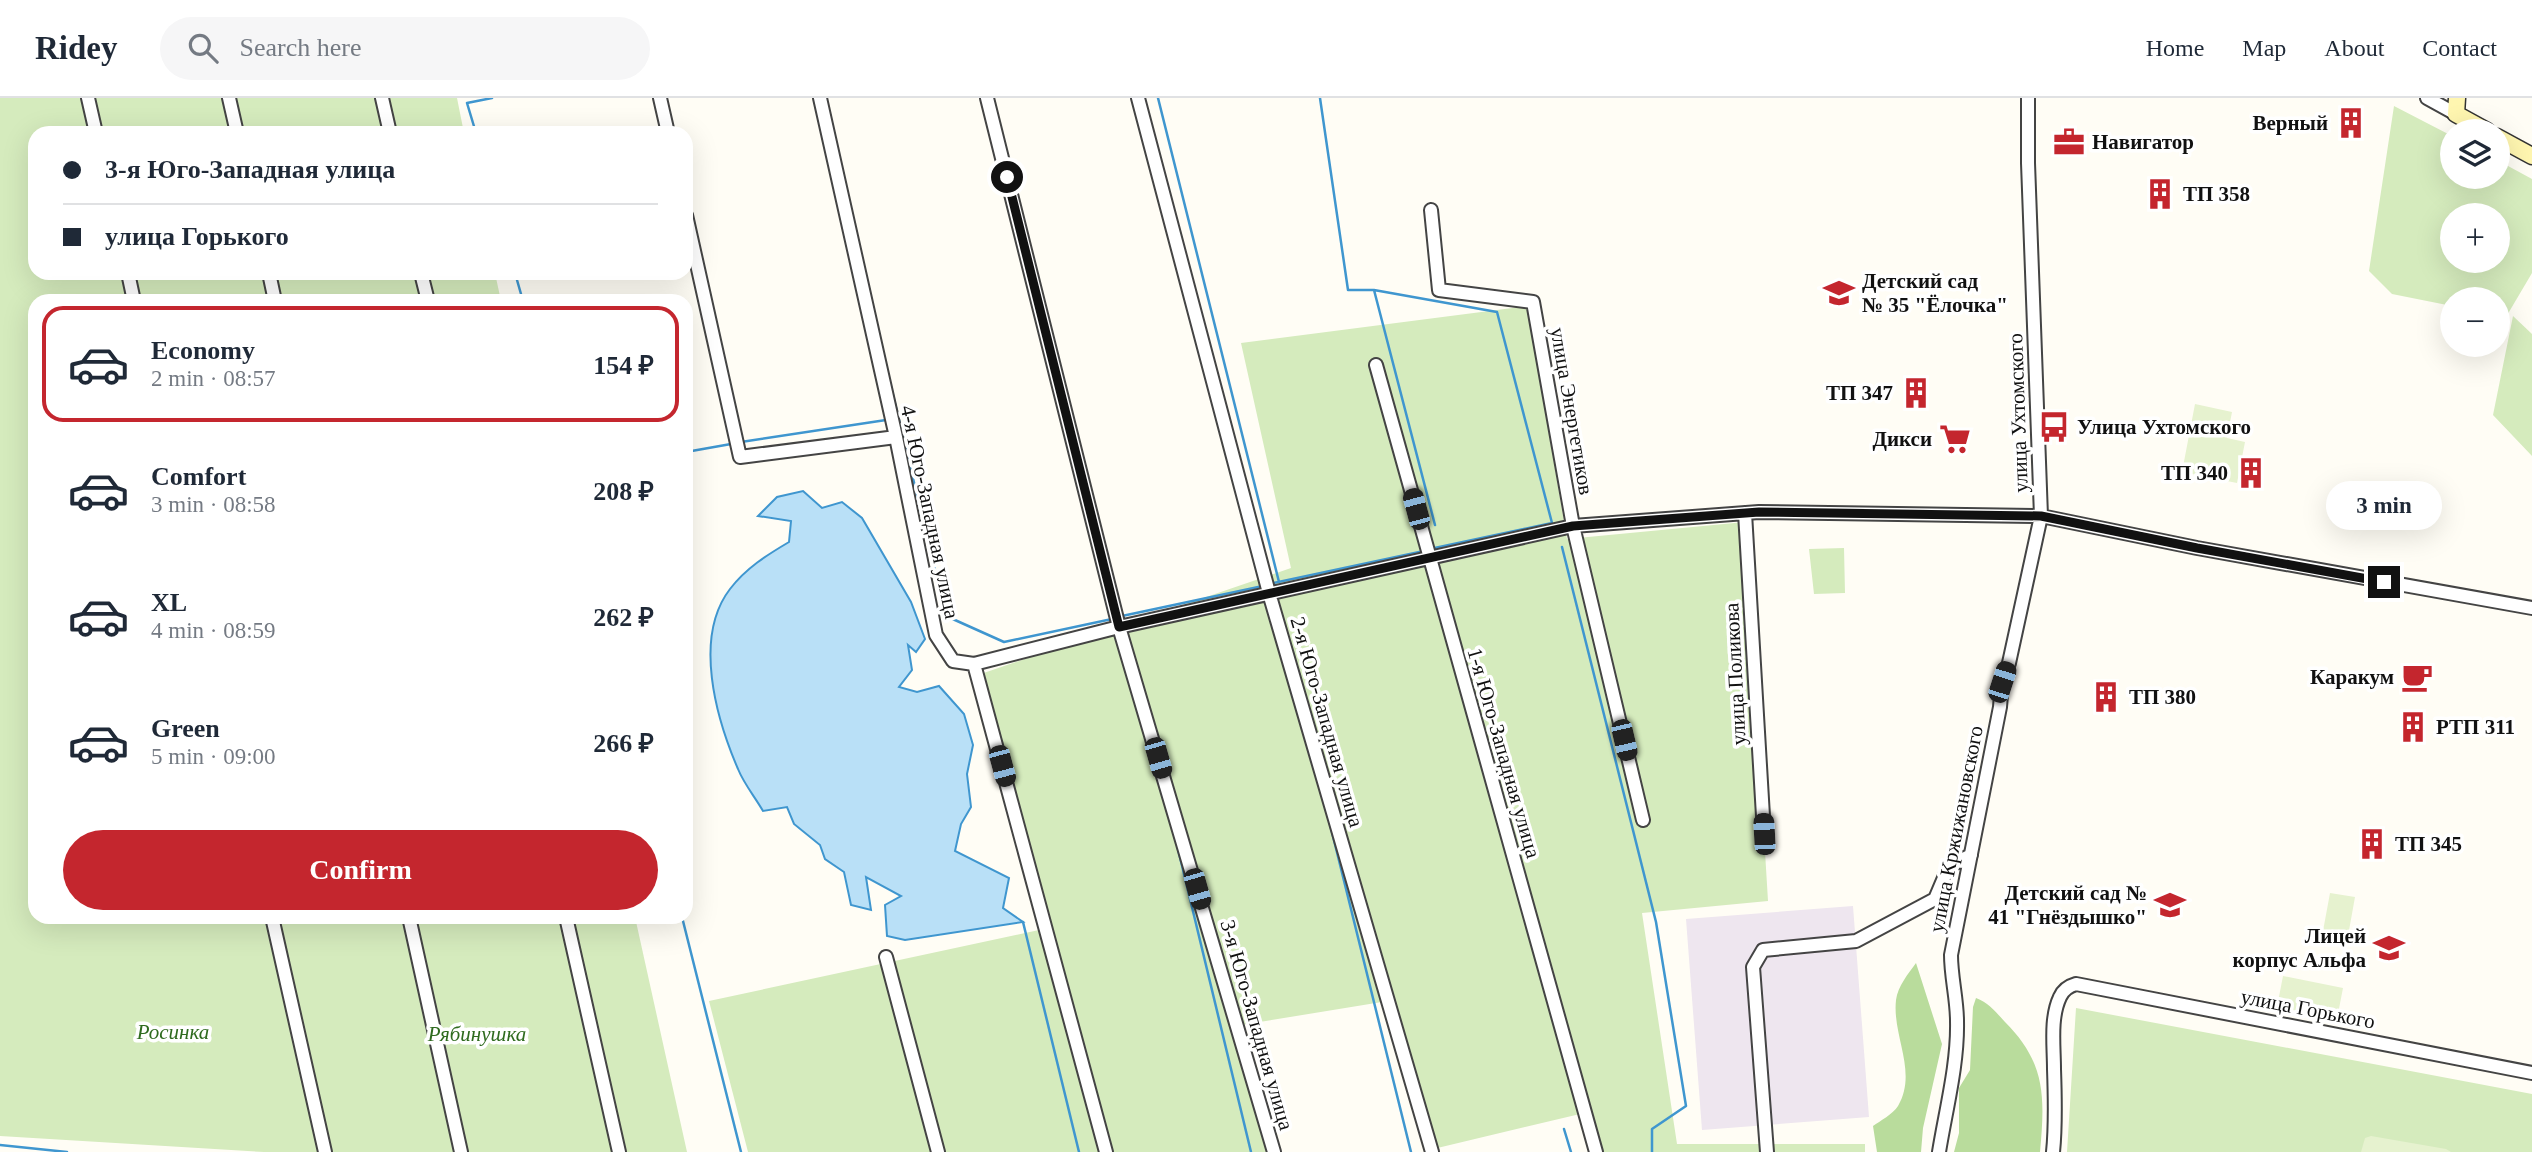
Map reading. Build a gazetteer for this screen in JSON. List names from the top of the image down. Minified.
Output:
{"streets":{"street":["улица Энергетиков","улица Ухтомского","4-я Юго-Западная улица","улица Поликова","2-я Юго-Западная улица","1-я Юго-Западная улица","улица Кржижановского","улица Горького","3-я Юго-Западная улица"]},"crossings":[["улица Ухтомского","улица Кржижановского"]],"parks":["Росинка","Рябинушка"],"places":{"building":["Верный","ТП 358","ТП 347","ТП 340","ТП 380","РТП 311","ТП 345"],"office":["Навигатор"],"school or university":["Детский сад № 35 \"Ёлочка\"","Детский сад № 41 \"Гнёздышко\"","Лицей корпус Альфа"],"bus stop":["Улица Ухтомского"],"supermarket":["Дикси"],"cafe":["Каракум"]},"page":{"header":"Ridey","search":"Search here","nav":["Home","Map","About","Contact"],"map_buttons":["+","−"],"banner":["3-я Юго-Западная улица","улица Горького"],"list":[{"name":"Economy","note":"2 min · 08:57","value":"154 ₽"},{"name":"Comfort","note":"3 min · 08:58","value":"208 ₽"},{"name":"XL","note":"4 min · 08:59","value":"262 ₽"},{"name":"Green","note":"5 min · 09:00","value":"266 ₽"}],"bubble":"3 min","buttons":"Confirm"}}
